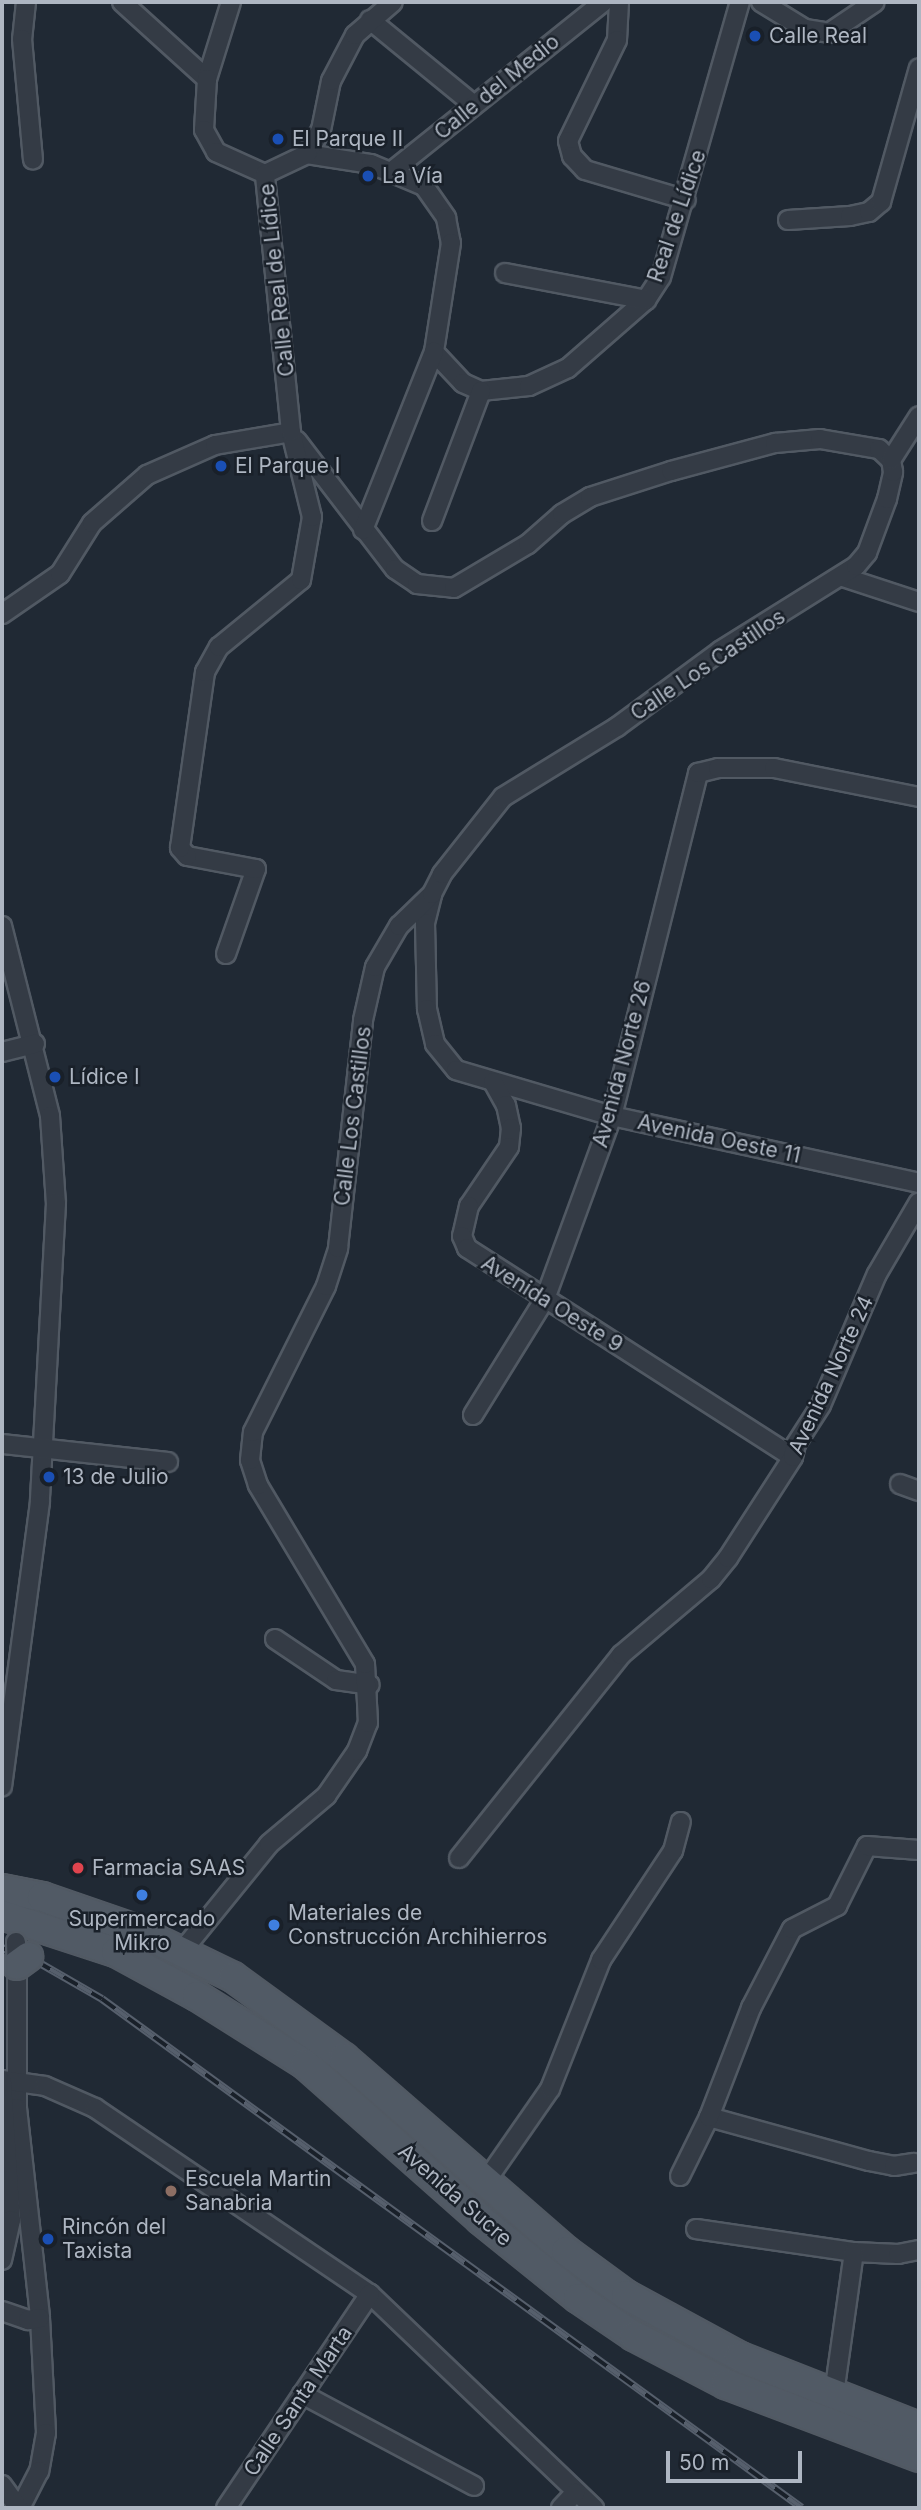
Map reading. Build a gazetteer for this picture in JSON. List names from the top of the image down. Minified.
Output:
{"streets":{"main road":["Avenida Sucre"],"street":["Calle del Medio","Real de Lídice","Calle Real de Lídice","Calle Los Castillos","Avenida Norte 26","Avenida Oeste 11","Avenida Oeste 9","Avenida Norte 24","Calle Santa Marta"]},"crossings":[["Calle Los Castillos","Avenida Oeste 11"],["Calle Los Castillos","Avenida Sucre"],["Avenida Norte 26","Avenida Oeste 11"],["Avenida Norte 26","Avenida Oeste 9"],["Avenida Oeste 11","Avenida Oeste 9"],["Avenida Oeste 9","Avenida Norte 24"]],"places":["Calle Real","El Parque II","La Vía","El Parque I","Lídice I","13 de Julio","Farmacia SAAS","Supermercado Mikro","Materiales de Construcción Archihierros","Escuela Martin Sanabria","Rincón del Taxista"],"scale_bar":"50 m"}
